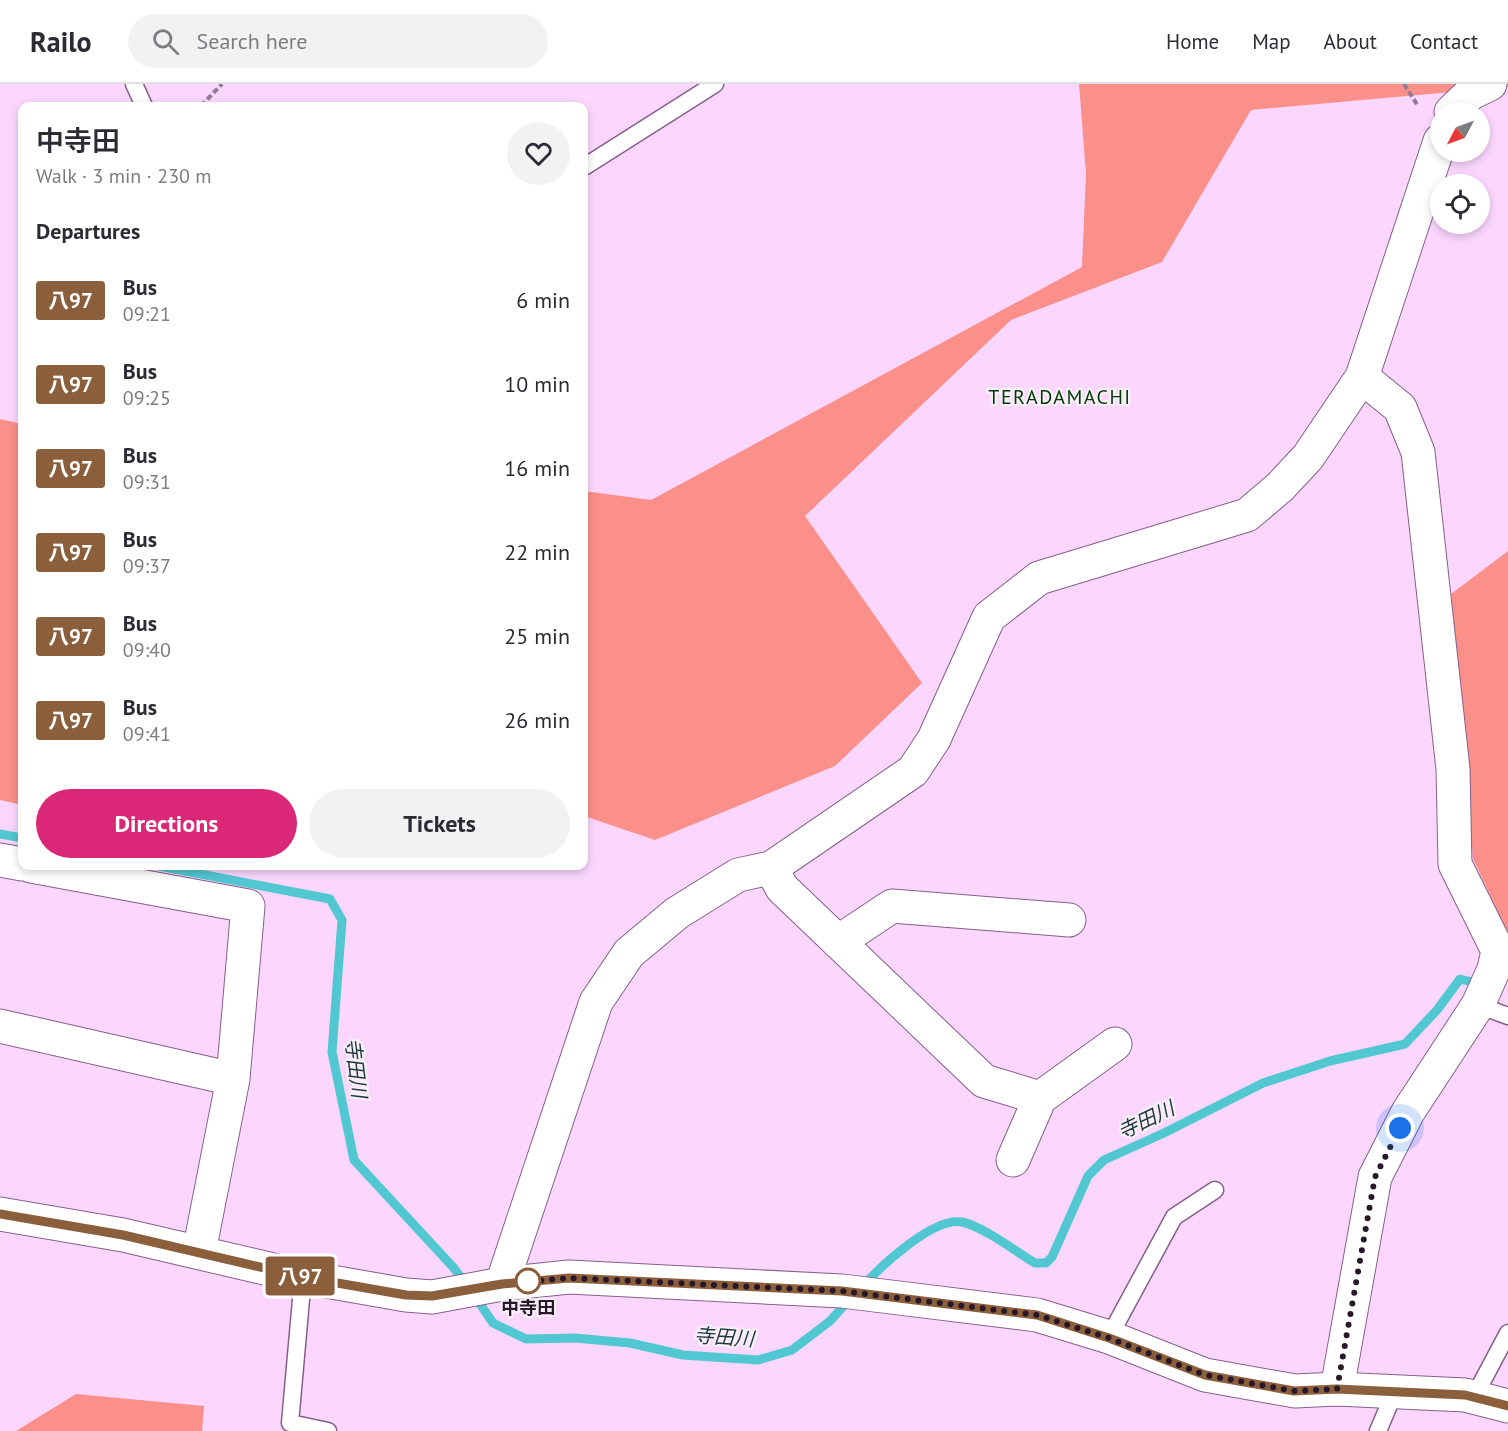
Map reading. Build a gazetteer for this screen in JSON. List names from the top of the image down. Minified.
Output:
{"districts":["TERADAMACHI"],"water":["寺田川"],"places":["中寺田"],"lines":["bus line 八97"],"north":"bottom left","page":{"header":"Railo","search":"Search here","nav":["Home","Map","About","Contact"],"on_map":"八97","heading":[["中寺田","Walk · 3 min · 230 m"],"Departures"],"list":[{"mark":"八97","name":"Bus","note":"09:21","value":"6 min"},{"mark":"八97","name":"Bus","note":"09:25","value":"10 min"},{"mark":"八97","name":"Bus","note":"09:31","value":"16 min"},{"mark":"八97","name":"Bus","note":"09:37","value":"22 min"},{"mark":"八97","name":"Bus","note":"09:40","value":"25 min"},{"mark":"八97","name":"Bus","note":"09:41","value":"26 min"}],"buttons":["Directions","Tickets"]}}
